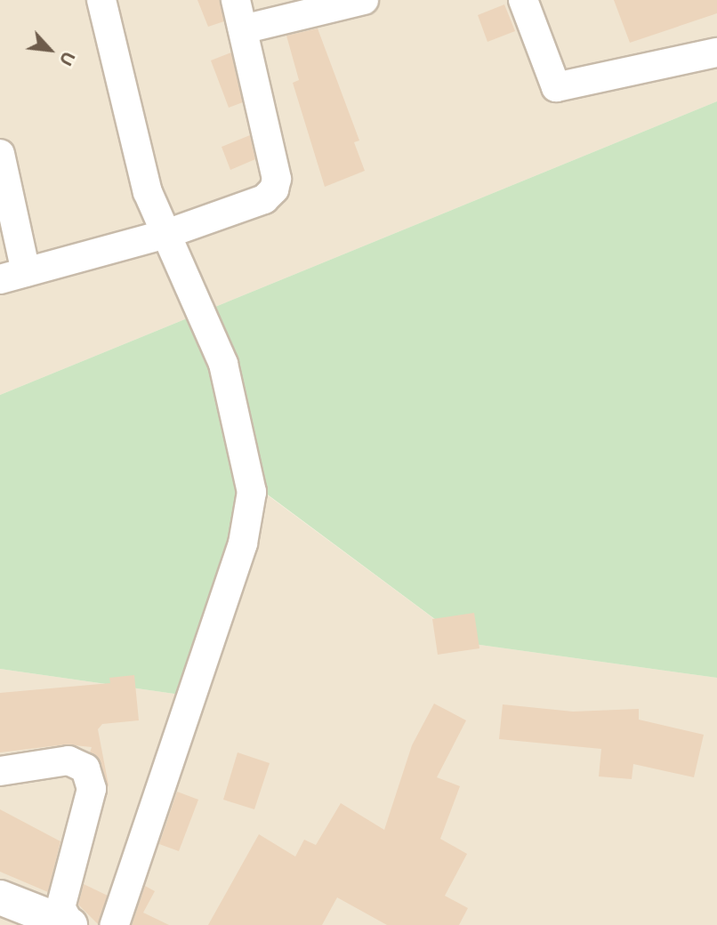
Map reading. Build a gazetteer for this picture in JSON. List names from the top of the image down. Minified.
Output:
{"north":"bottom right"}
